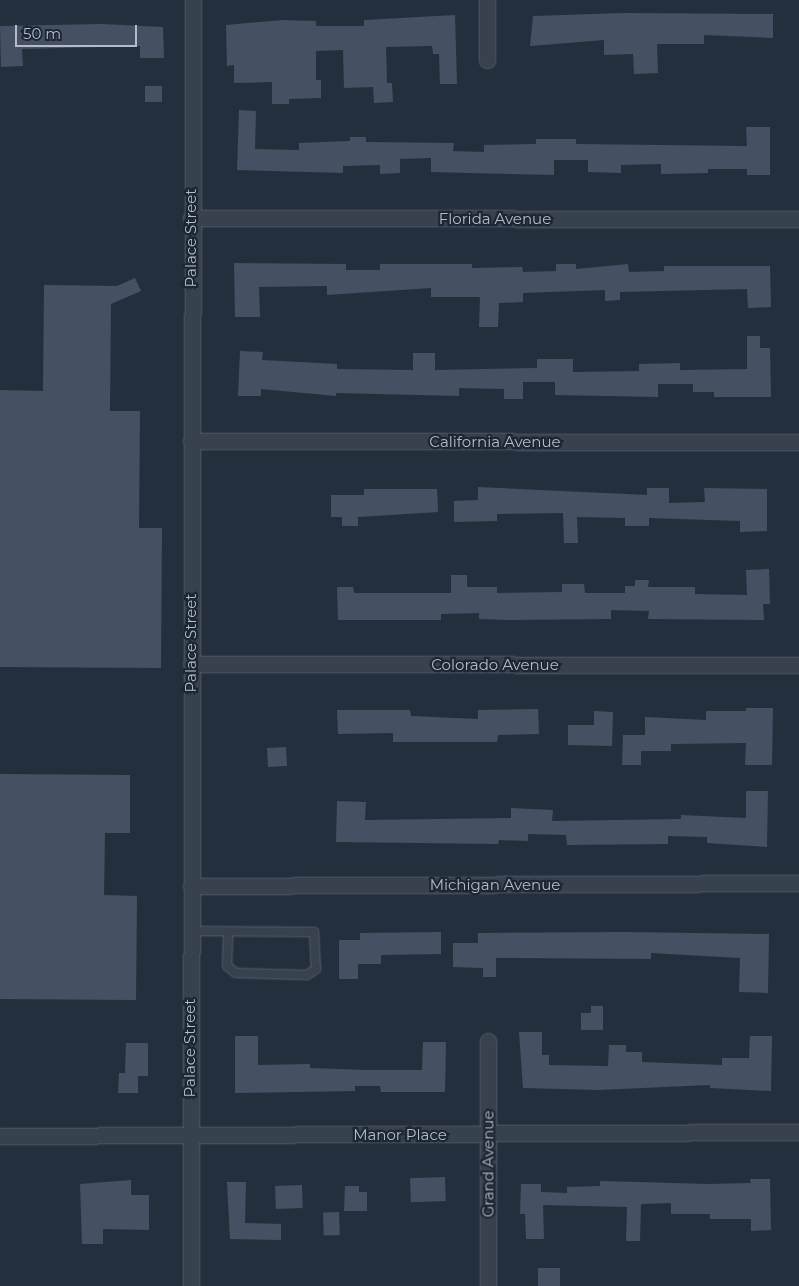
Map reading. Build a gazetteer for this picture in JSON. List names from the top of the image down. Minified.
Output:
{"streets":{"street":["Florida Avenue","Palace Street","California Avenue","Colorado Avenue","Michigan Avenue","Manor Place","Grand Avenue"]},"crossings":[["Florida Avenue","Palace Street"],["Palace Street","California Avenue"],["Palace Street","Colorado Avenue"],["Palace Street","Michigan Avenue"],["Palace Street","Manor Place"],["Manor Place","Grand Avenue"]],"scale_bar":"50 m"}
